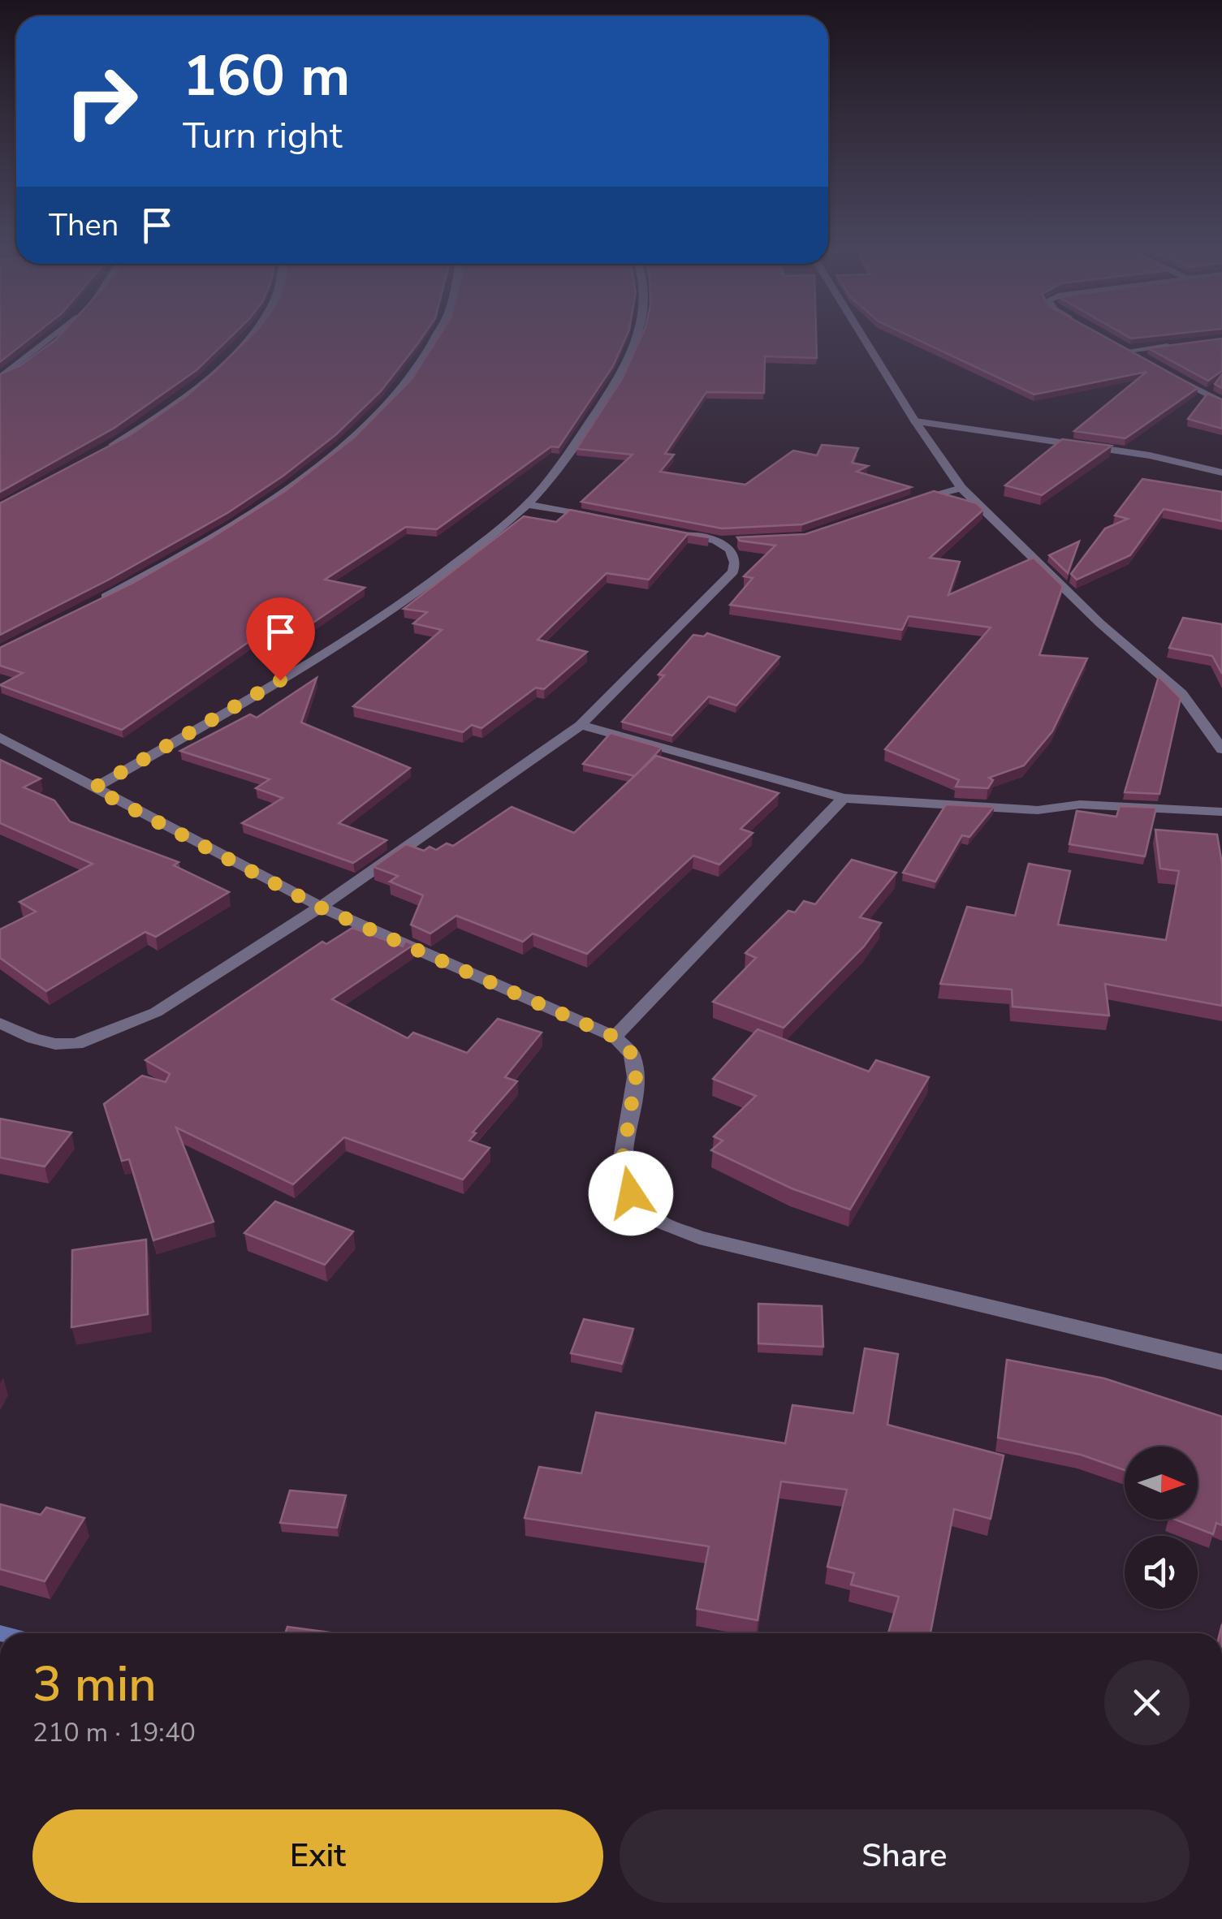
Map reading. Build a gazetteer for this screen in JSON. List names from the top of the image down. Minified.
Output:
{"north":"right","page":{"turn":["160 m","Turn right"],"then":"Then","heading":["3 min","210 m · 19:40"],"buttons":["Exit","Share"]}}
